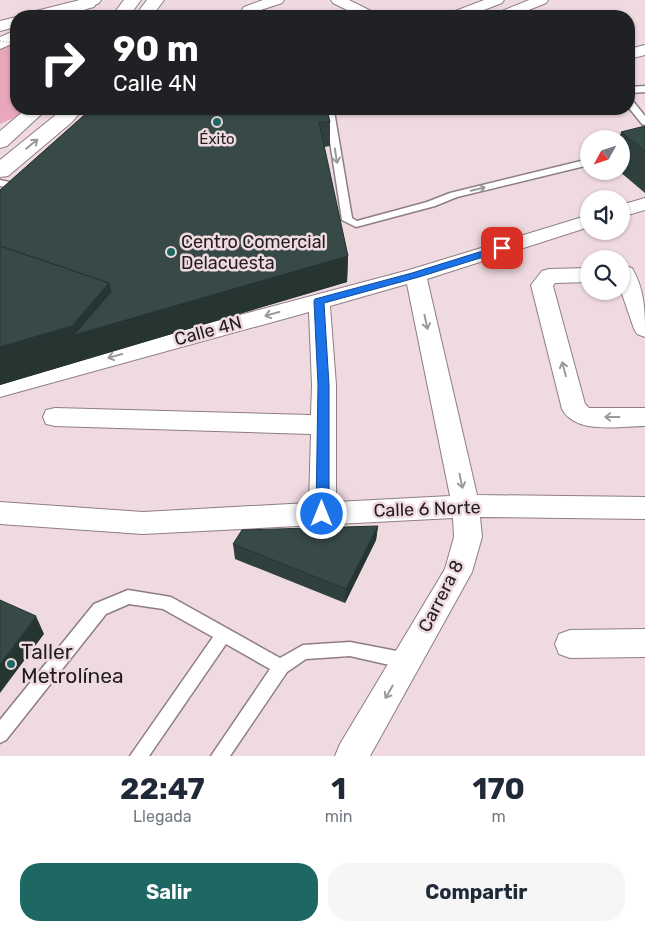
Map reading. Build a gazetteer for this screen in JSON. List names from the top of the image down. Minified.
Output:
{"streets":{"street":["Calle 4N","Calle 6 Norte","Carrera 8"]},"crossings":[["Calle 4N","Carrera 8"],["Calle 6 Norte","Carrera 8"]],"places":["Éxito","Centro Comercial Delacuesta","Taller Metrolínea"],"north":"bottom left","page":{"turn":["90 m","Calle 4N"],"eta":["22:47","Llegada","1","min","170","m"],"buttons":["Salir","Compartir"]}}
